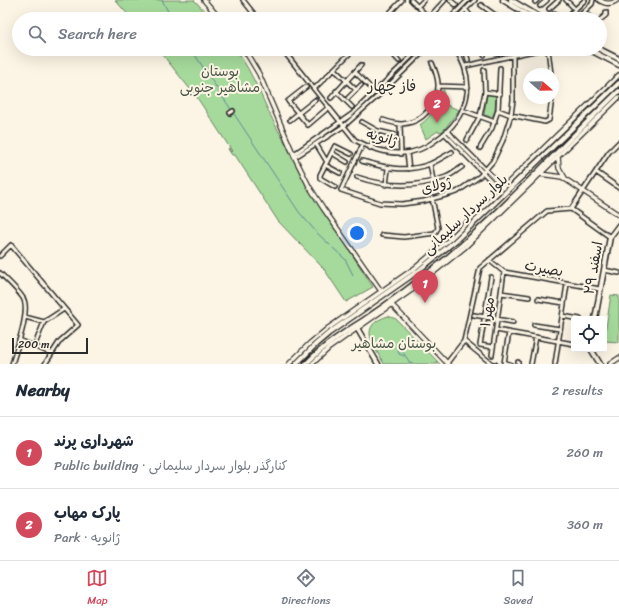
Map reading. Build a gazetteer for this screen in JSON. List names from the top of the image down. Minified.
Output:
{"streets":{"main road":["بلوار سردار سلیمانی","۲۹ اسفند"],"street":["ژانویه","ژولای","بصیرت","مهر ۱"]},"crossings":[["ژانویه","ژولای"],["بصیرت","۲۹ اسفند"],["بصیرت","مهر ۱"]],"districts":["فاز چهار"],"parks":["بوستان مشاهیر جنوبی","بوستان مشاهیر"],"scale_bar":"200 m","north":"right","page":{"search":"Search here","pins":["2","1"],"scale":"200 m","heading":["Nearby","2 results"],"list":[{"mark":"1","name":"شهرداری پرند","note":"Public building · کنارگذر بلوار سردار سلیمانی","value":"260 m"},{"mark":"2","name":"پارک مهاب","note":"Park · ژانویه","value":"360 m"}],"nav":["Map","Directions","Saved"]}}
